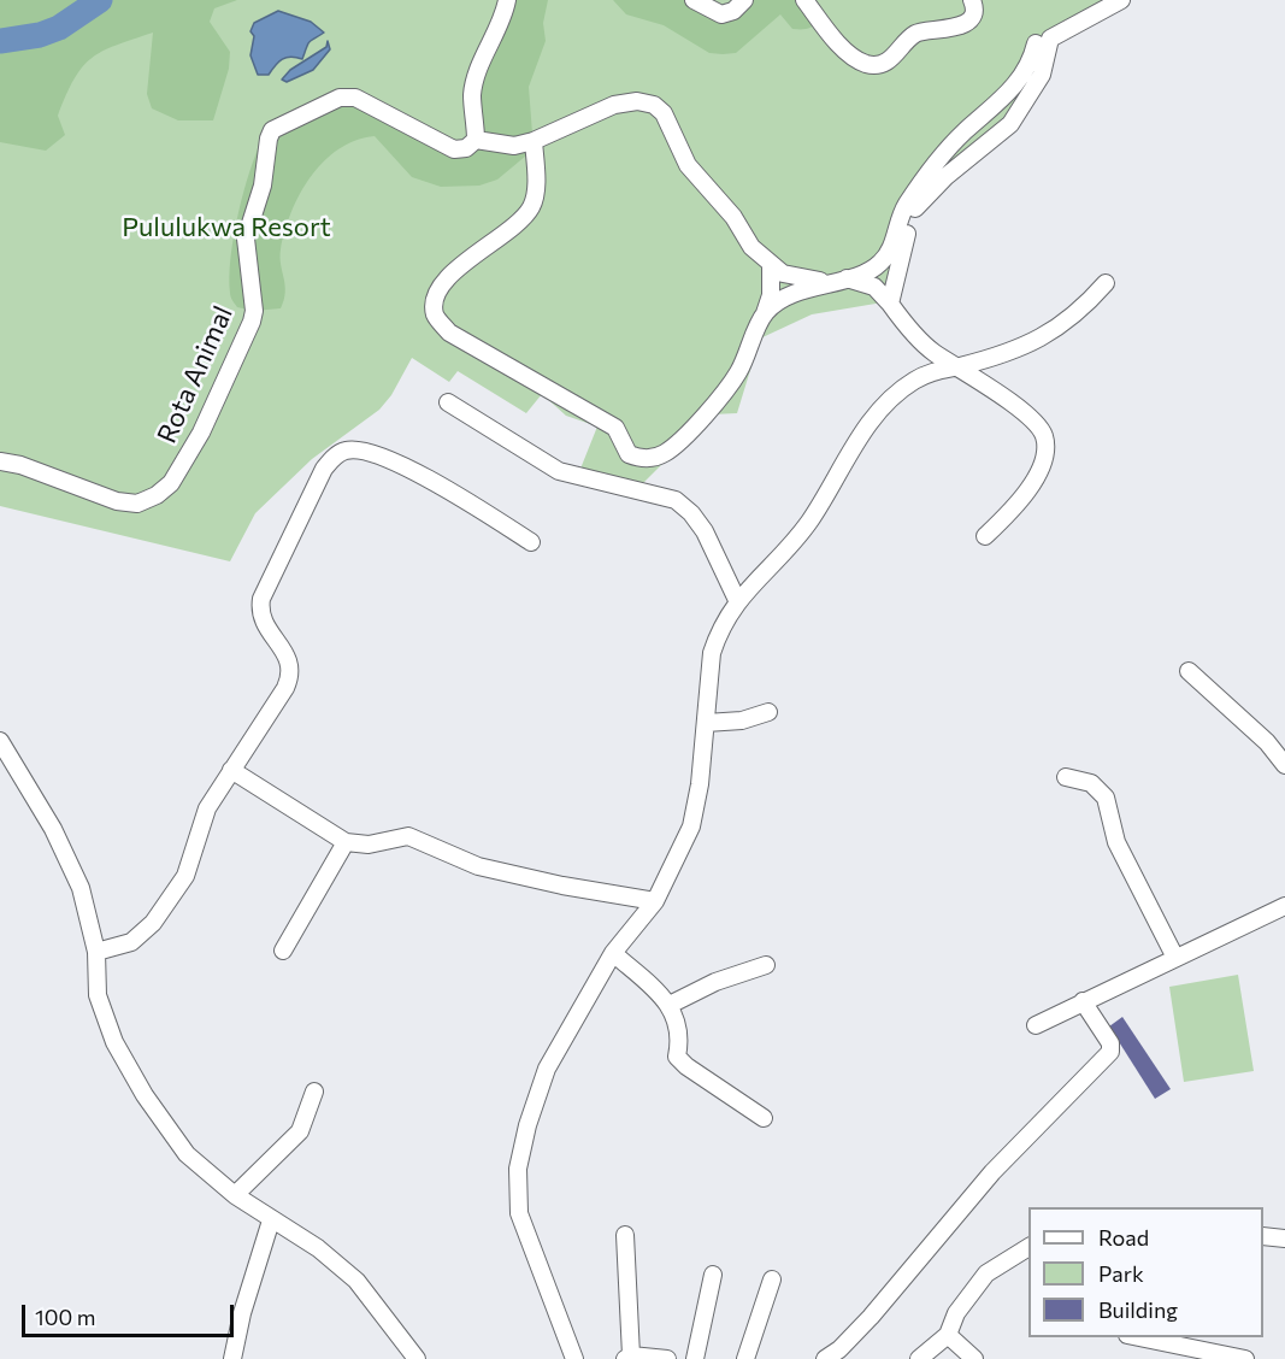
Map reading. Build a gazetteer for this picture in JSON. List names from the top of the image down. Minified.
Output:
{"streets":{"street":["Rota Animal"]},"parks":["Pululukwa Resort"],"legend":["Road","Park","Building"],"scale_bar":"100 m"}
